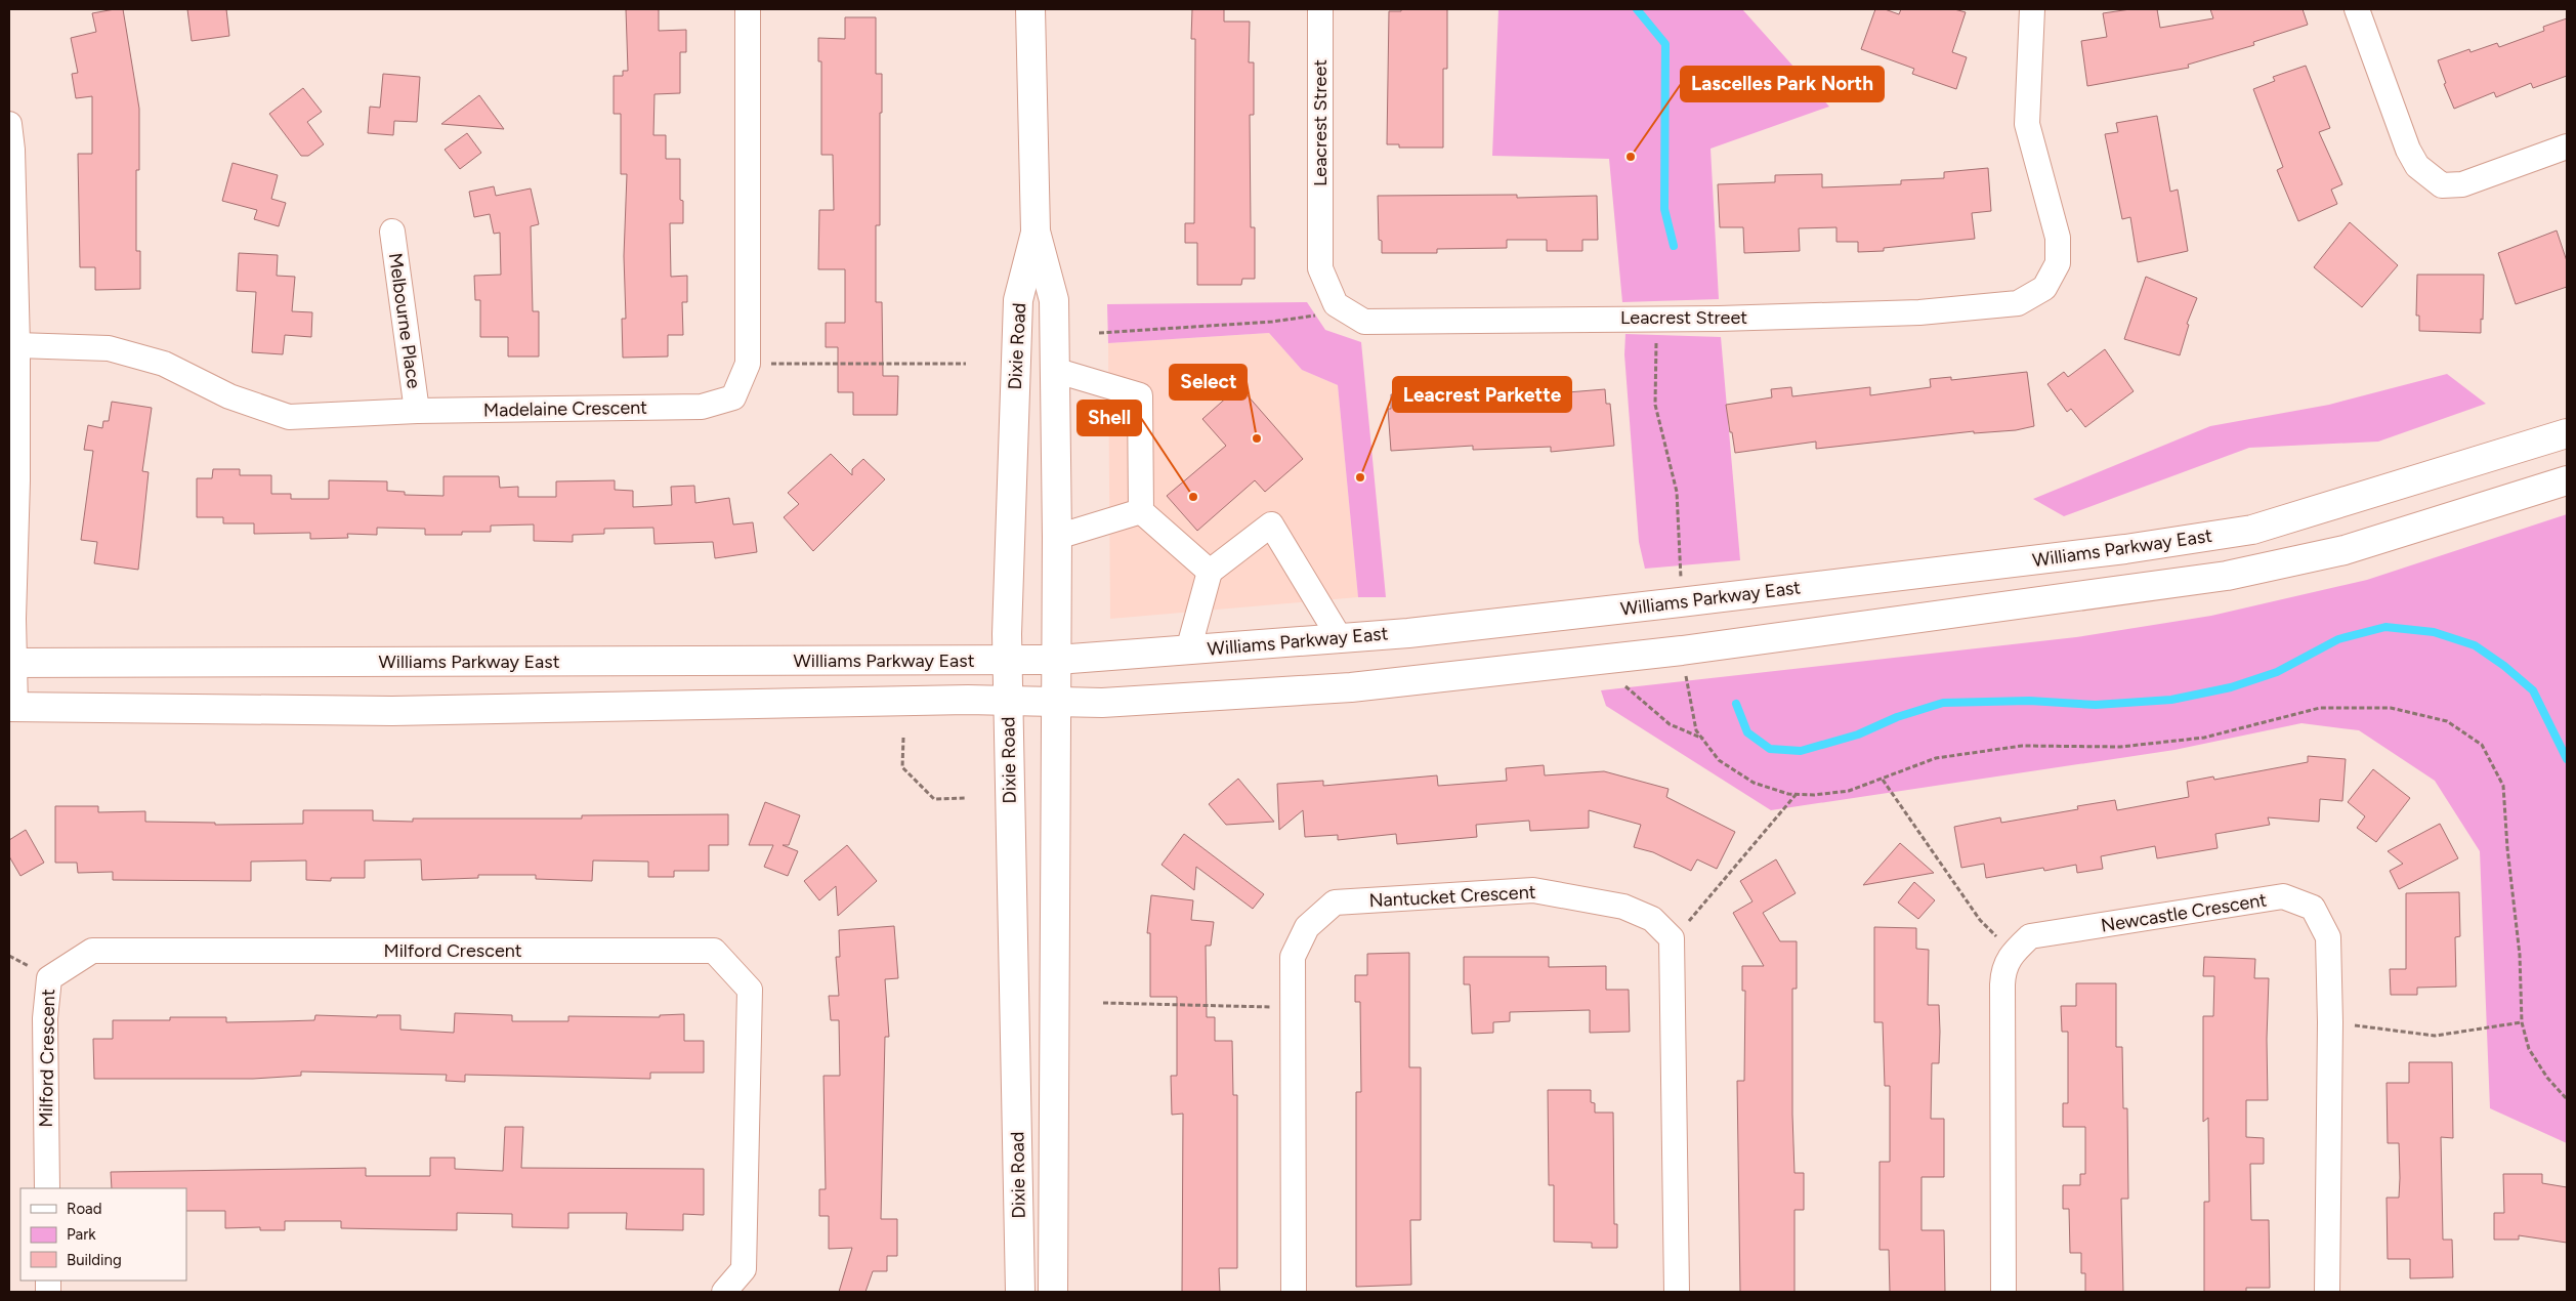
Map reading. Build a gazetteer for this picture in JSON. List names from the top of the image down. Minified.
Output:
{"streets":{"main road":["Dixie Road","Williams Parkway East"],"street":["Leacrest Street","Melbourne Place","Madelaine Crescent","Nantucket Crescent","Newcastle Crescent","Milford Crescent"]},"crossings":[["Melbourne Place","Madelaine Crescent"],["Dixie Road","Williams Parkway East"]],"places":["Lascelles Park North","Select","Leacrest Parkette","Shell"],"legend":["Road","Park","Building"]}
